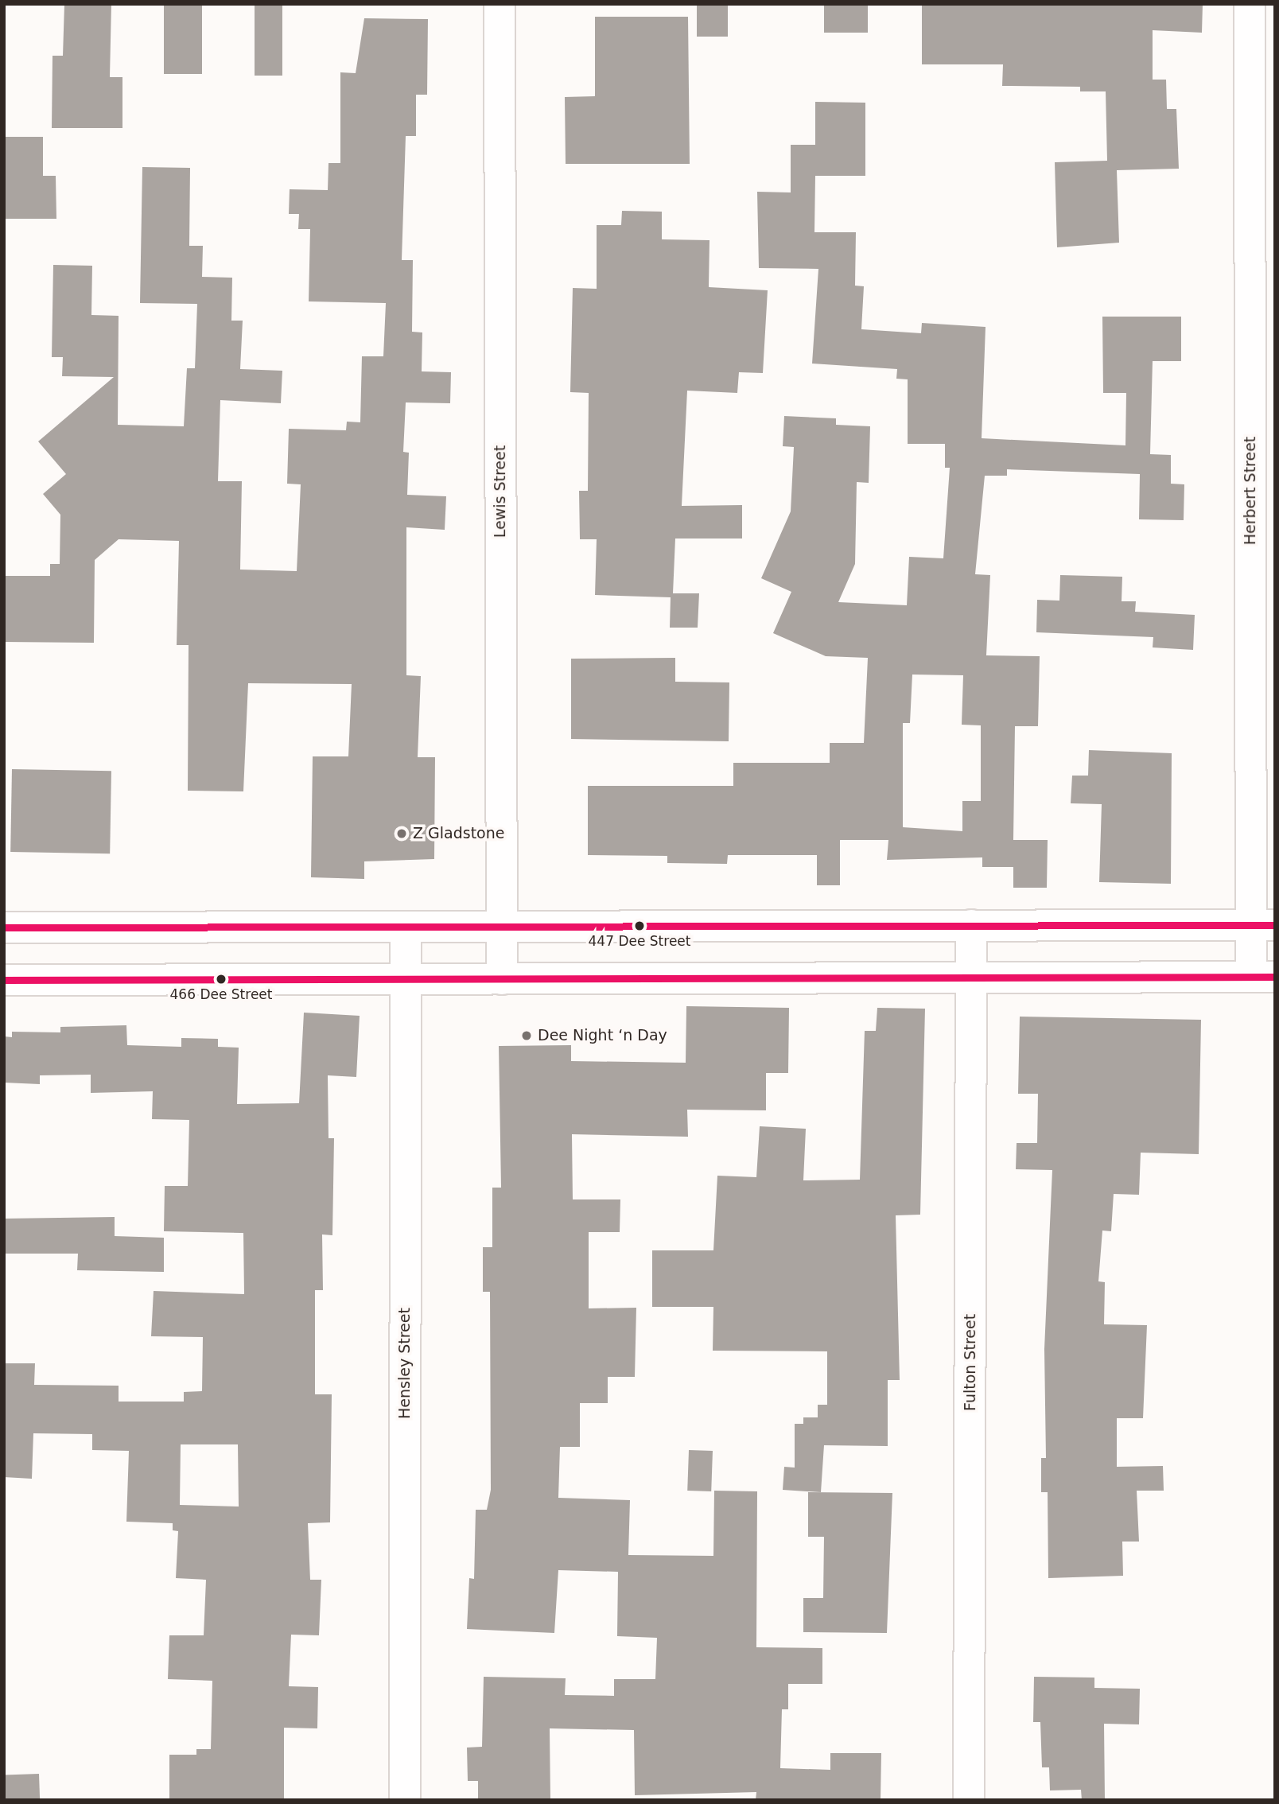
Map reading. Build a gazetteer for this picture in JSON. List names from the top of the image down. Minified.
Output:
{"streets":{"main road":["Herbert Street","Lewis Street","Fulton Street","Hensley Street"]},"places":["Z Gladstone","447 Dee Street","466 Dee Street","Dee Night ‘n Day"]}
